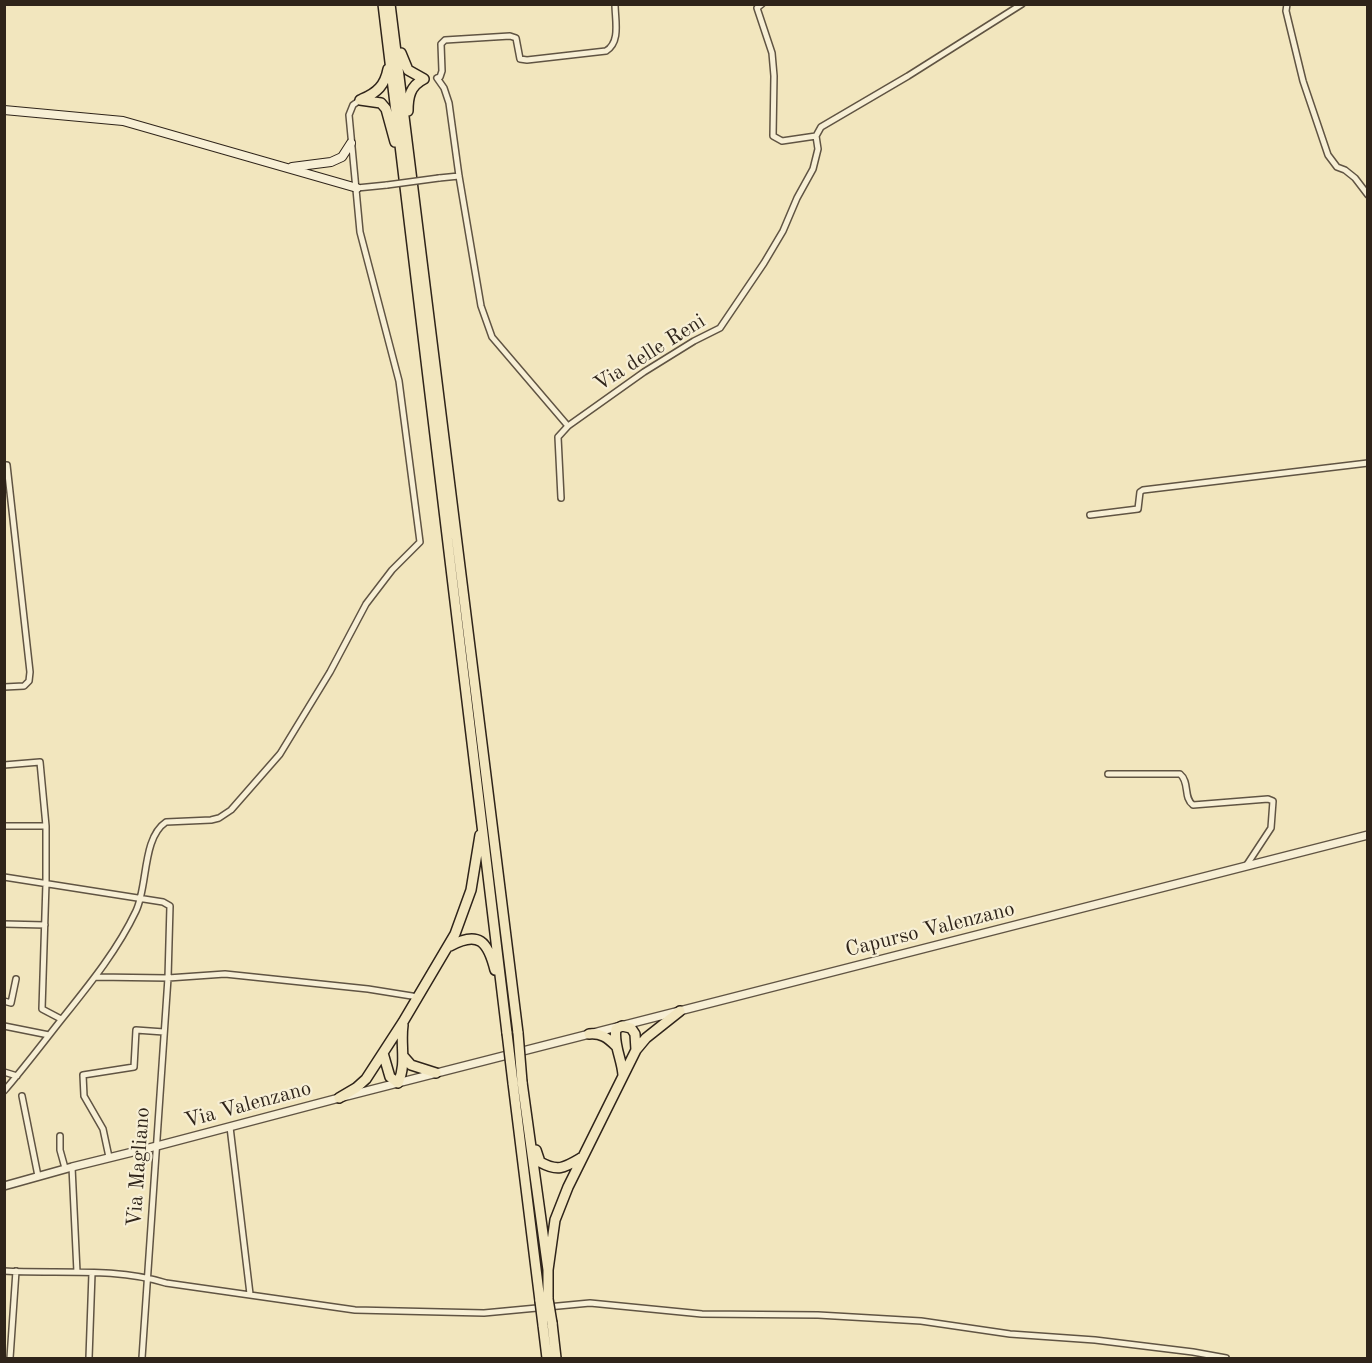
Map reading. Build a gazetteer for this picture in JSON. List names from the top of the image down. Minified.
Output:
{"streets":{"street":["Via delle Reni","Capurso Valenzano","Via Valenzano","Via Magliano"]},"crossings":[["Capurso Valenzano","Via Valenzano"],["Via Valenzano","Via Magliano"]]}
